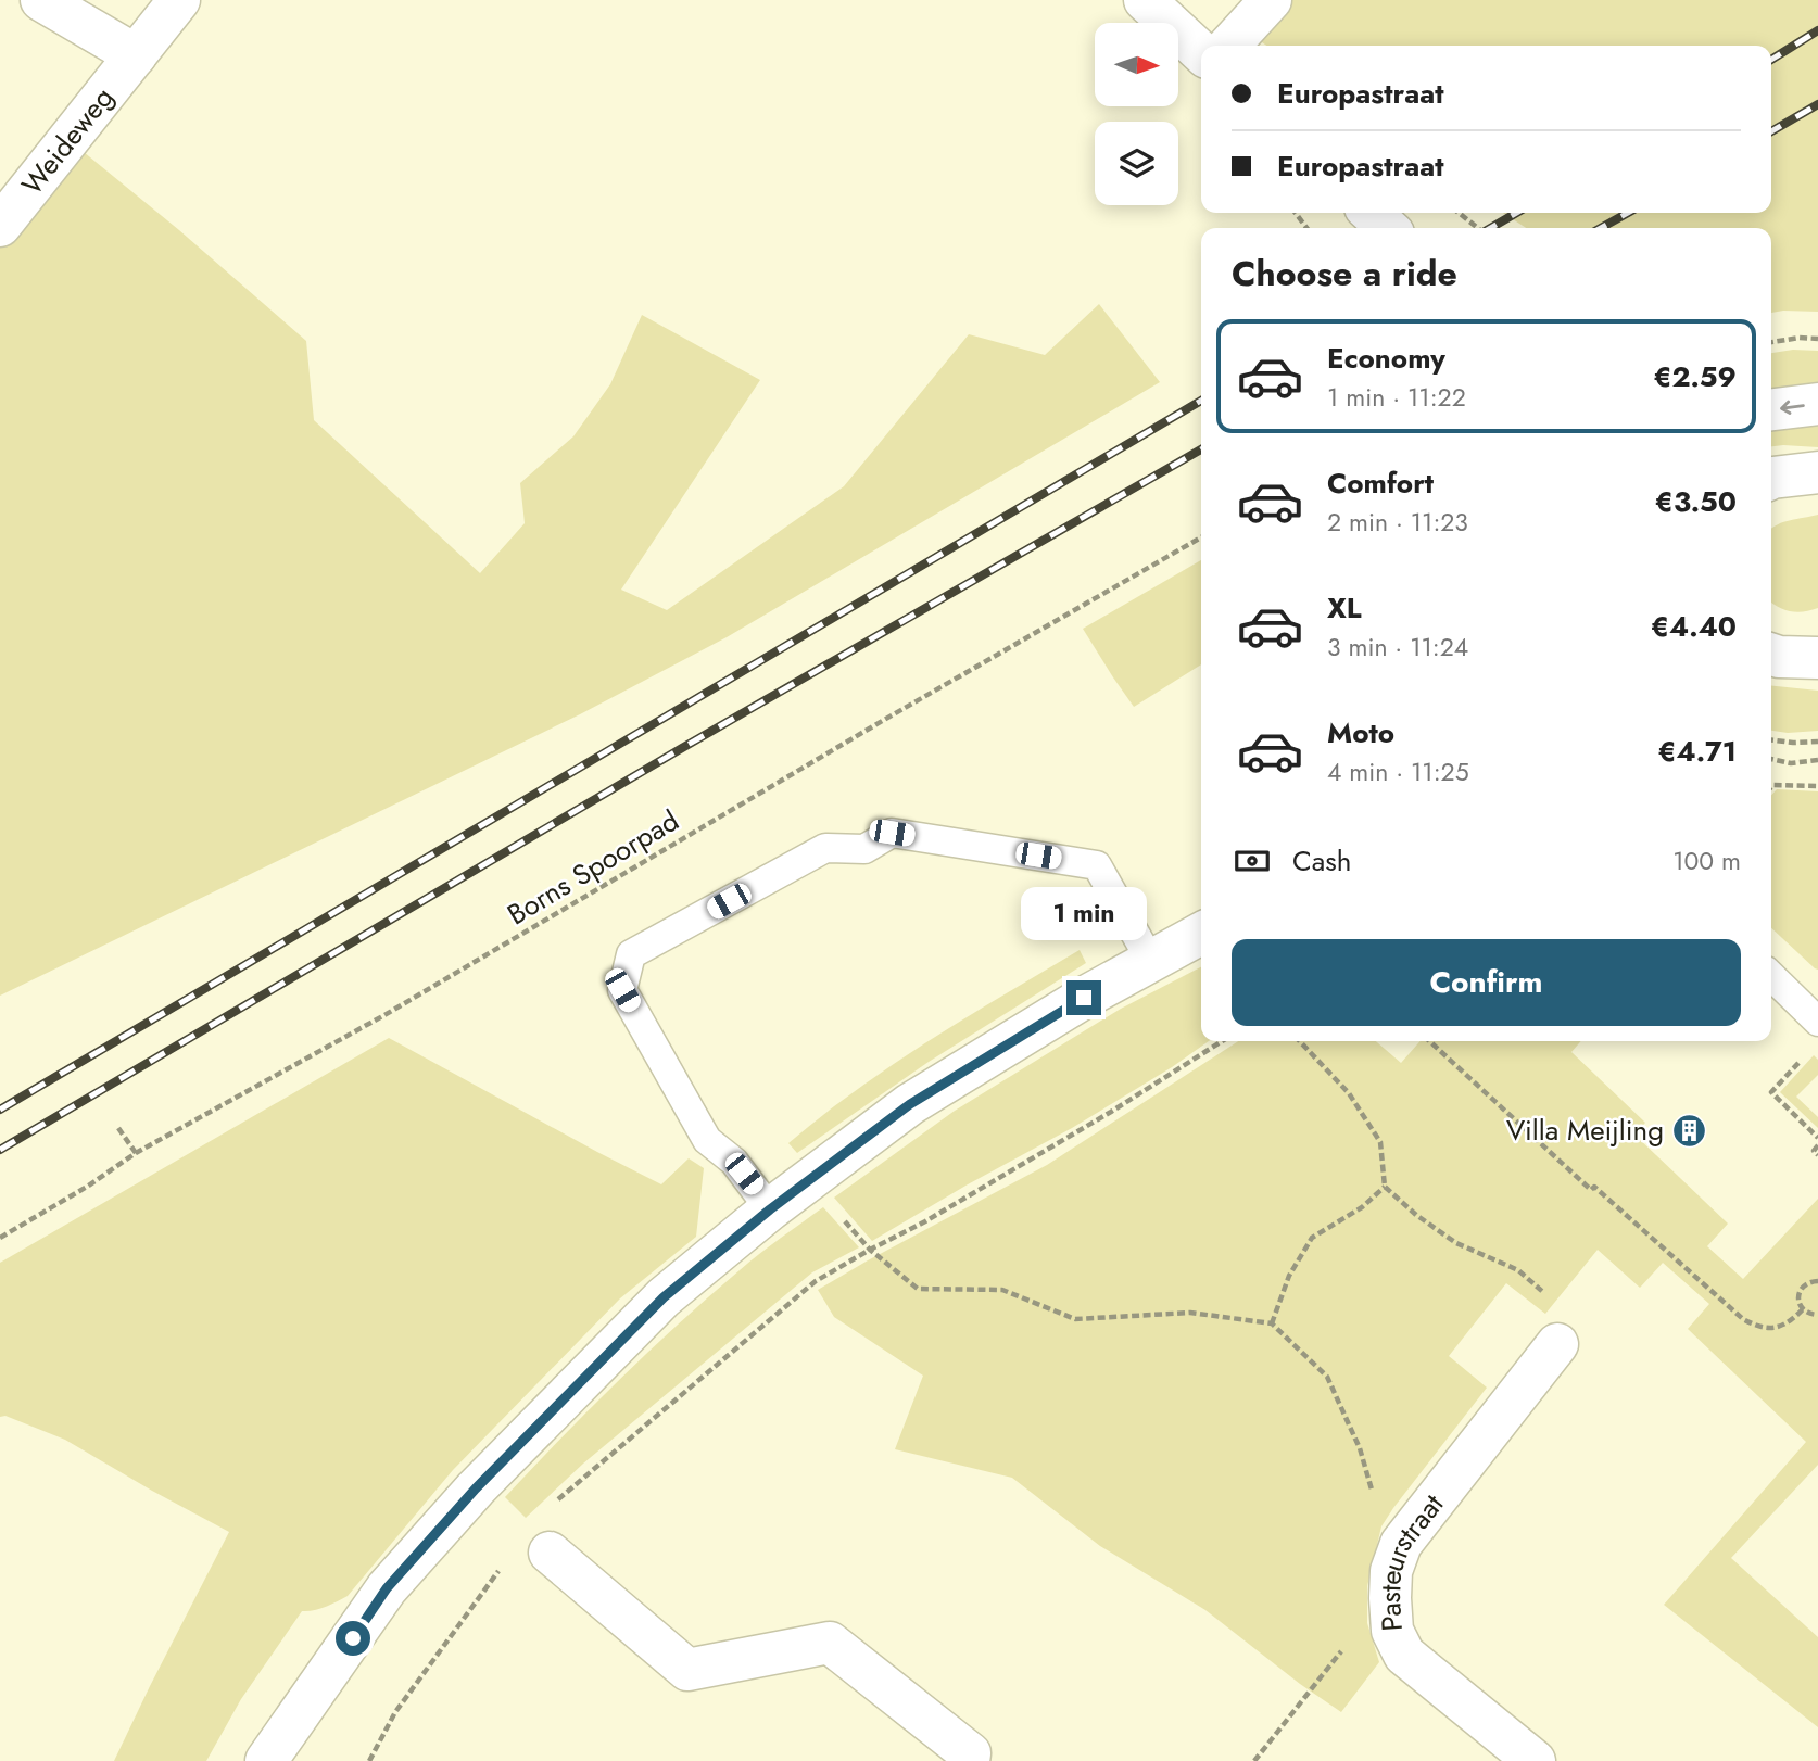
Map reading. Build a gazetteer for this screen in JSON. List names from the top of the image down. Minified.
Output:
{"streets":{"street":["Weideweg","Pasteurstraat"],"path":["Borns Spoorpad"]},"places":{"building":["Villa Meijling"]},"north":"right","page":{"banner":["Europastraat","Europastraat"],"heading":"Choose a ride","list":[{"name":"Economy","note":"1 min · 11:22","value":"€2.59"},{"name":"Comfort","note":"2 min · 11:23","value":"€3.50"},{"name":"XL","note":"3 min · 11:24","value":"€4.40"},{"name":"Moto","note":"4 min · 11:25","value":"€4.71"}],"pay":["Cash","100 m"],"bubble":"1 min","buttons":"Confirm"}}
